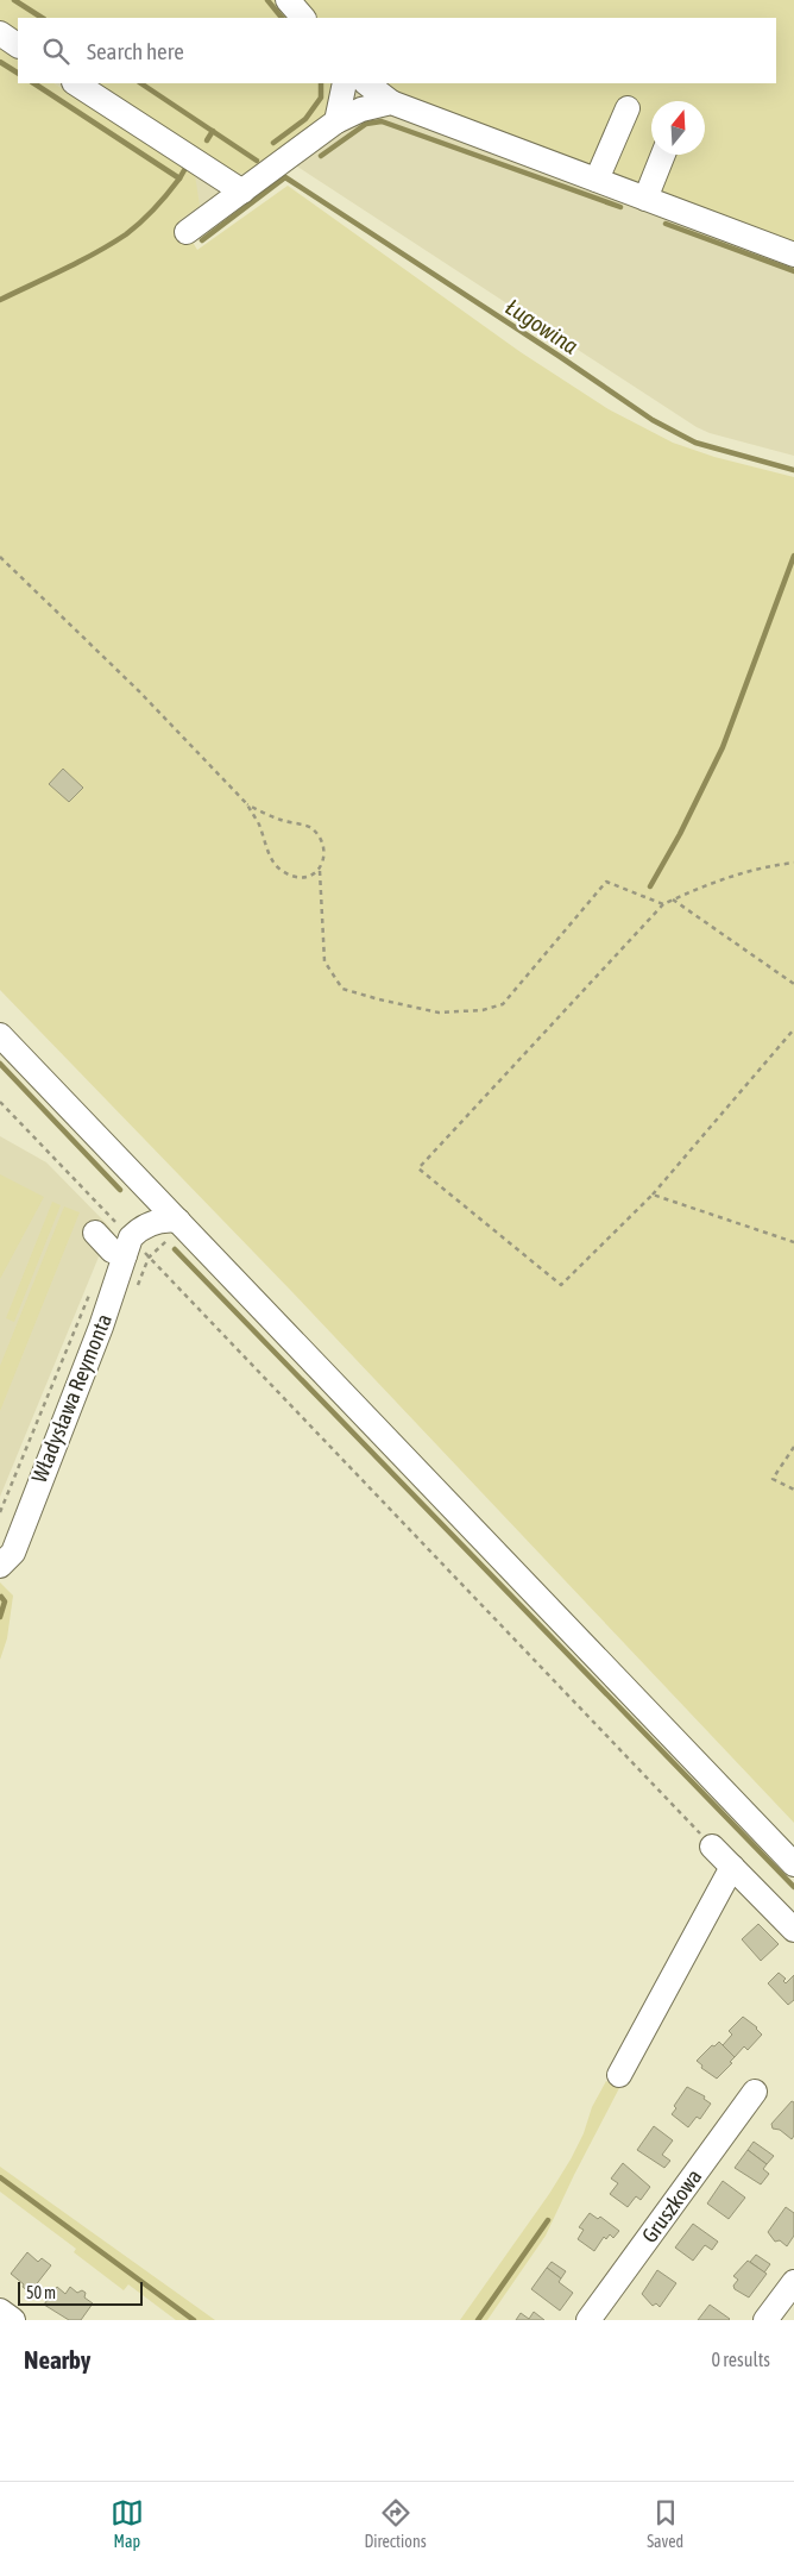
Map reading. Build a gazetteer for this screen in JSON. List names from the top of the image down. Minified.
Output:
{"streets":{"street":["Władysława Reymonta","Gruszkowa"]},"water":["Ługowina"],"scale_bar":"50 m","north":"top","page":{"search":"Search here","scale":"50 m","heading":["Nearby","0 results"],"nav":["Map","Directions","Saved"]}}
